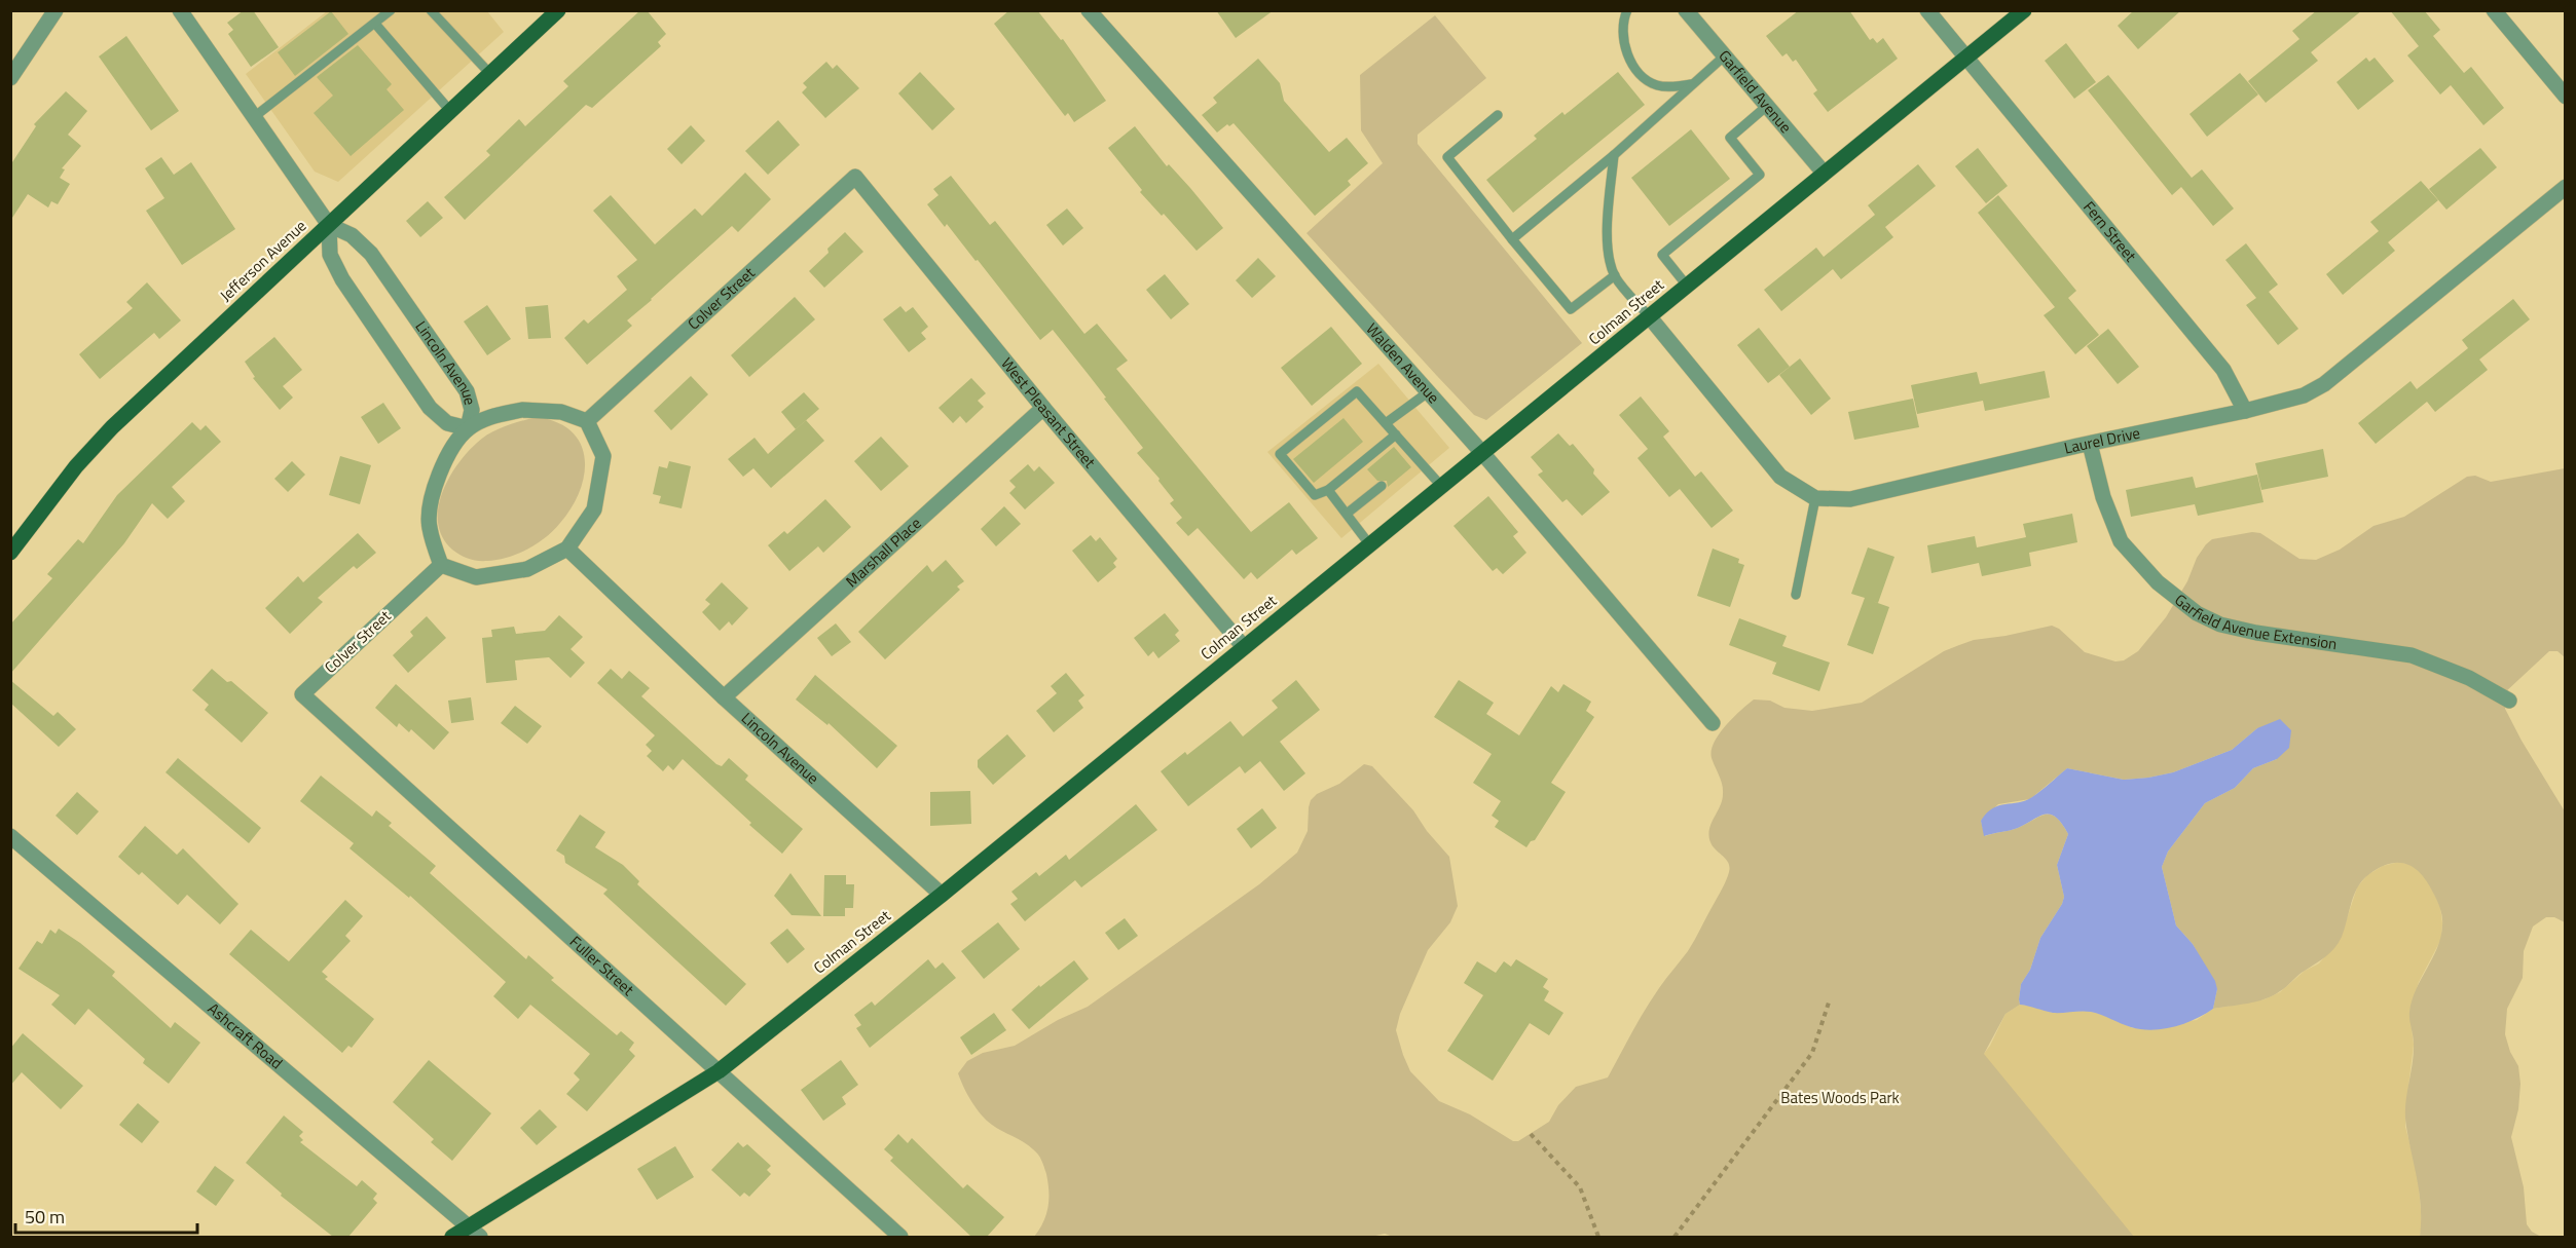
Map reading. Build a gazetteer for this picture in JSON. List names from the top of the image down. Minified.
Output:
{"streets":{"main road":["Jefferson Avenue","Colman Street"],"street":["Garfield Avenue","Fern Street","Colver Street","Lincoln Avenue","Walden Avenue","West Pleasant Street","Laurel Drive","Marshall Place","Garfield Avenue Extension","Fuller Street","Ashcraft Road"]},"crossings":[["Garfield Avenue","Colman Street"],["Fern Street","Colman Street"],["Fern Street","Laurel Drive"],["Jefferson Avenue","Lincoln Avenue"],["Colver Street","Lincoln Avenue"],["Colver Street","West Pleasant Street"],["Colver Street","Fuller Street"],["Colman Street","Lincoln Avenue"],["Colman Street","Walden Avenue"],["Colman Street","West Pleasant Street"],["Colman Street","Fuller Street"],["Colman Street","Ashcraft Road"],["Lincoln Avenue","Marshall Place"],["West Pleasant Street","Marshall Place"],["Laurel Drive","Garfield Avenue Extension"]],"parks":["Bates Woods Park"],"scale_bar":"50 m"}
